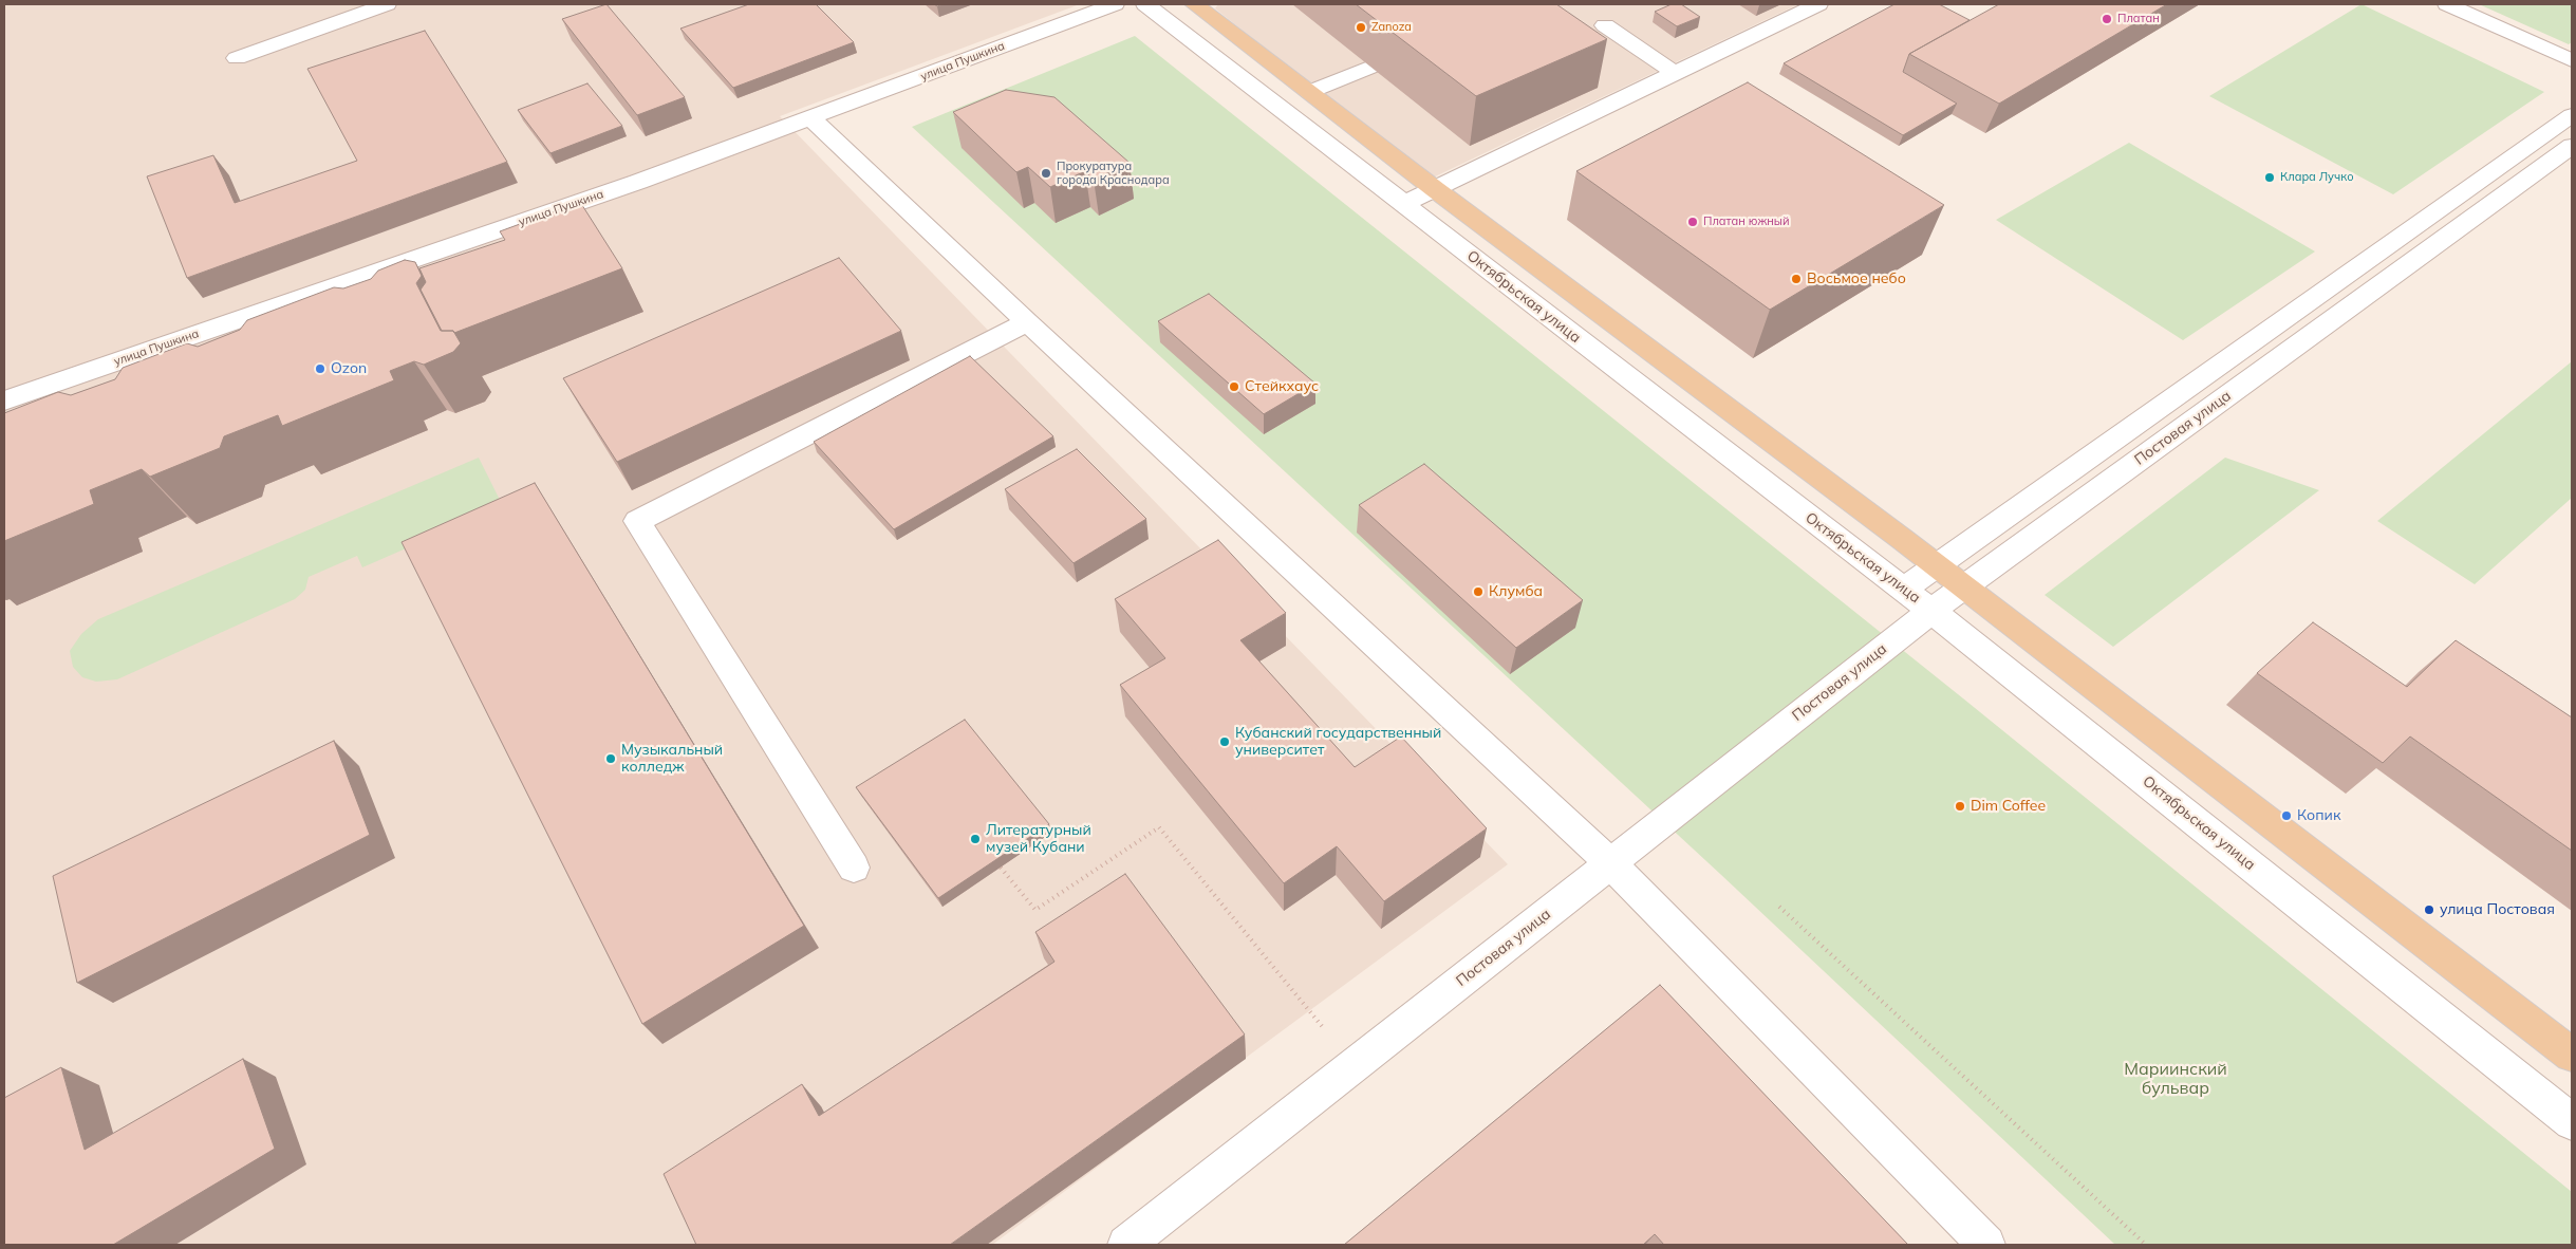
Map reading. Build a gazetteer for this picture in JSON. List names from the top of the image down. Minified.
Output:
{"streets":{"street":["улица Пушкина","Октябрьская улица","Постовая улица"]},"crossings":[["Октябрьская улица","Постовая улица"]],"parks":["Мариинский бульвар"],"places":["Платан","Zanoza","Прокуратура города Краснодара","Клара Лучко","Платан южный","Восьмое небо","Ozon","Стейкхаус","Клумба","Кубанский государственный университет","Музыкальный колледж","Dim Coffee","Копик","Литературный музей Кубани","улица Постовая"]}
